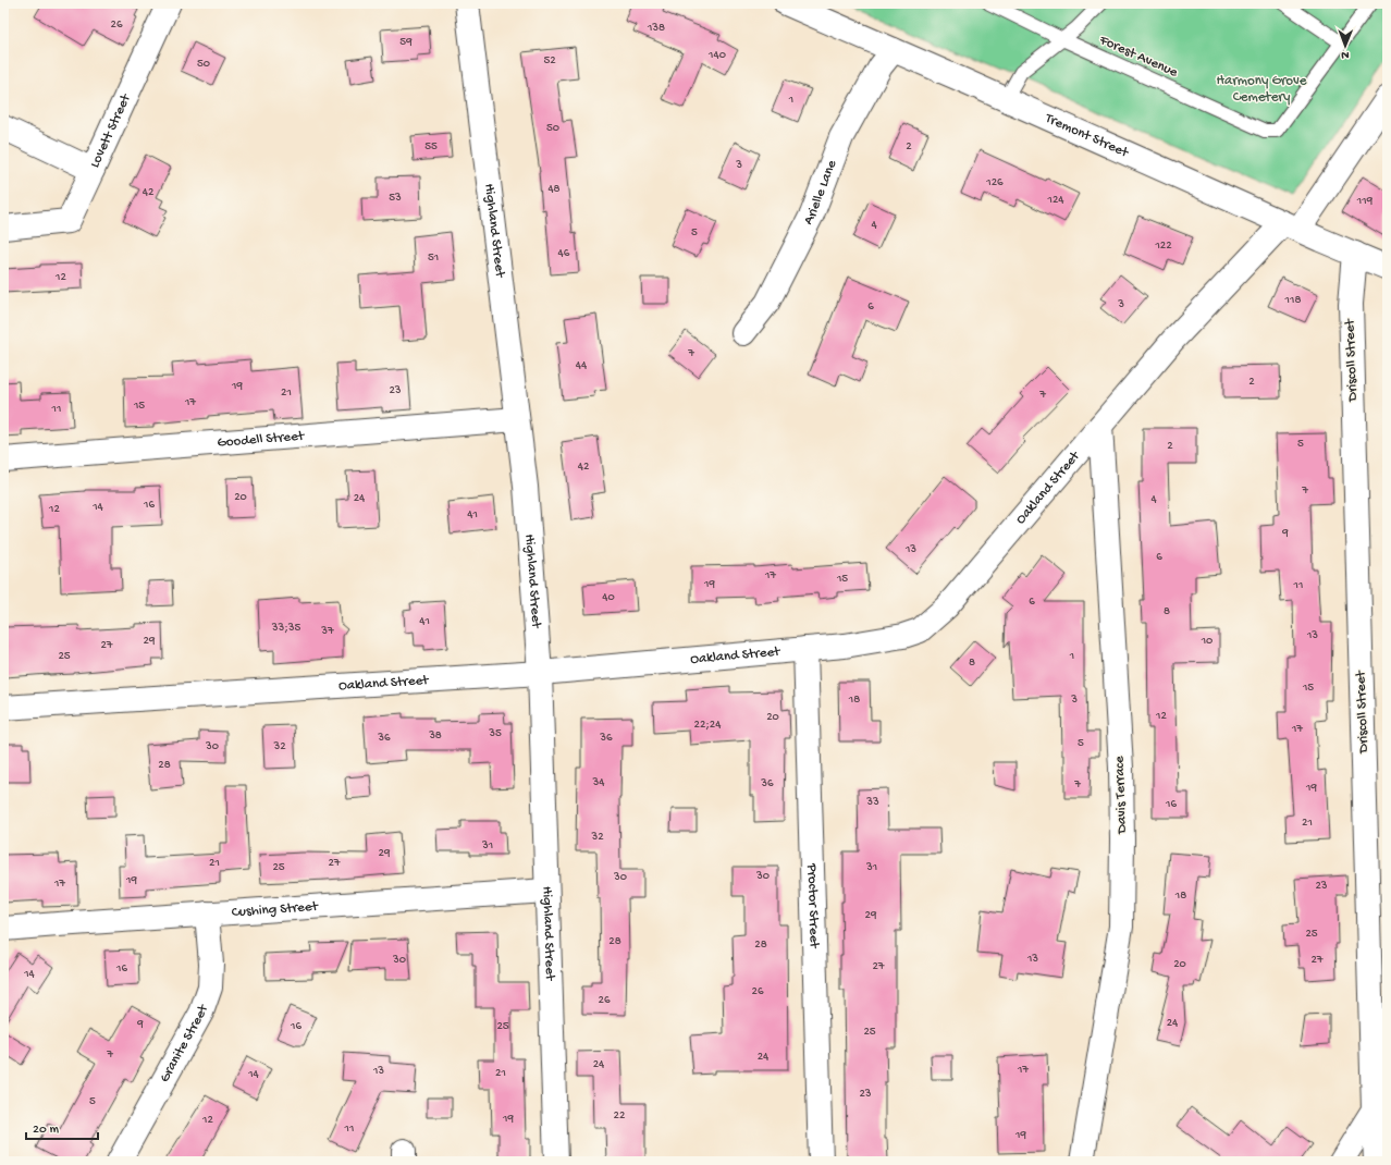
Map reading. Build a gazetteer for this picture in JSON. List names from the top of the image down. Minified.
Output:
{"streets":{"street":["Lovett Street","Tremont Street","Arielle Lane","Highland Street","Driscoll Street","Goodell Street","Oakland Street","Davis Terrace","Proctor Street","Cushing Street","Granite Street"],"lane":["Forest Avenue"]},"crossings":[["Tremont Street","Arielle Lane"],["Tremont Street","Driscoll Street"],["Tremont Street","Oakland Street"],["Highland Street","Goodell Street"],["Highland Street","Oakland Street"],["Highland Street","Cushing Street"],["Oakland Street","Davis Terrace"],["Oakland Street","Proctor Street"],["Cushing Street","Granite Street"]],"parks":["Harmony Grove Cemetery"],"house_numbers":["26","138","59","140","52","50","1","50","55","2","3","126","48","42","53","124","119","4","5","122","46","51","12","118","3","6","7","44","2","19","23","21","7","17","15","11","5","2","42","7","20","24","4","16","14","12","41","9","13","6","17","15","19","11","40","6","8","41","33;35","37","13","29","10","27","25","1","8","15","18","3","12","20","22;24","17","35","38","36","36","5","30","32","28","34","36","7","19","33","16","21","32","31","29","21","27","25","31","30","30","19","17","23","18","29","25","28","28","13","30","27","20","27","16","14","26","26","24","9","16","25","25","7","24","24","17","13","21","14","23","5","22","19","12","11","19"],"scale_bar":"20 m","north":"bottom"}
